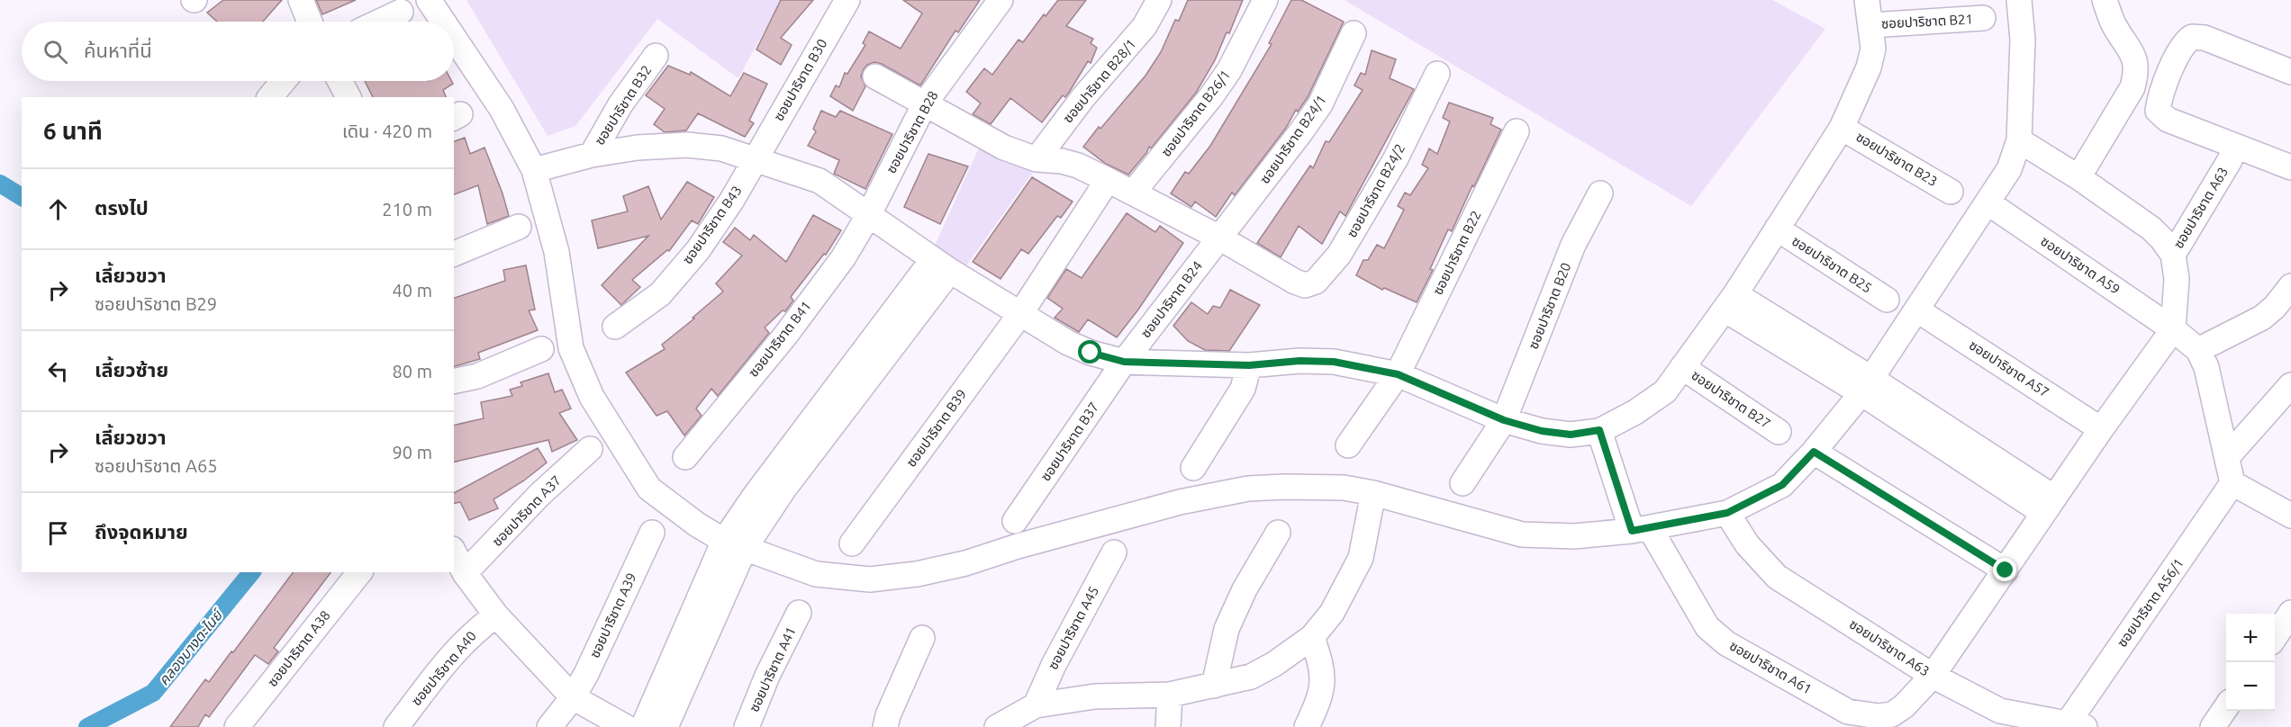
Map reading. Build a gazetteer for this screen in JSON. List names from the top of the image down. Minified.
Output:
{"streets":{"street":["ซอยปาริชาต B21","ซอยปาริชาต B30","ซอยปาริชาต B28/1","ซอยปาริชาต B32","ซอยปาริชาต B26/1","ซอยปาริชาต B28","ซอยปาริชาต B24/1","ซอยปาริชาต B23","ซอยปาริชาต B24/2","ซอยปาริชาต A63","ซอยปาริชาต B43","ซอยปาริชาต B22","ซอยปาริชาต B25","ซอยปาริชาต A59","ซอยปาริชาต B24","ซอยปาริชาต B20","ซอยปาริชาต B41","ซอยปาริชาต A57","ซอยปาริชาต B27","ซอยปาริชาต B39","ซอยปาริชาต B37","ซอยปาริชาต A37","ซอยปาริชาต A56/1","ซอยปาริชาต A39","ซอยปาริชาต A45","ซอยปาริชาต A38","ซอยปาริชาต A61","ซอยปาริชาต A40","ซอยปาริชาต A41"]},"crossings":[["ซอยปาริชาต B30","ซอยปาริชาต B43"],["ซอยปาริชาต B28","ซอยปาริชาต B41"],["ซอยปาริชาต B24/1","ซอยปาริชาต B24/2"],["ซอยปาริชาต B24/1","ซอยปาริชาต B24"],["ซอยปาริชาต B24/2","ซอยปาริชาต B24"],["ซอยปาริชาต A63","ซอยปาริชาต A56/1"],["ซอยปาริชาต A63","ซอยปาริชาต A61"],["ซอยปาริชาต A59","ซอยปาริชาต A61"],["ซอยปาริชาต B24","ซอยปาริชาต B37"],["ซอยปาริชาต A57","ซอยปาริชาต A61"]],"water":["คลองบางตะไนย์"],"page":{"search":"ค้นหาที่นี่","heading":["6 นาที","เดิน · 420 m"],"list":[["ตรงไป","210 m"],["เลี้ยวขวา","ซอยปาริชาต B29","40 m"],["เลี้ยวซ้าย","80 m"],["เลี้ยวขวา","ซอยปาริชาต A65","90 m"],"ถึงจุดหมาย"],"map_buttons":["+","−"]}}
